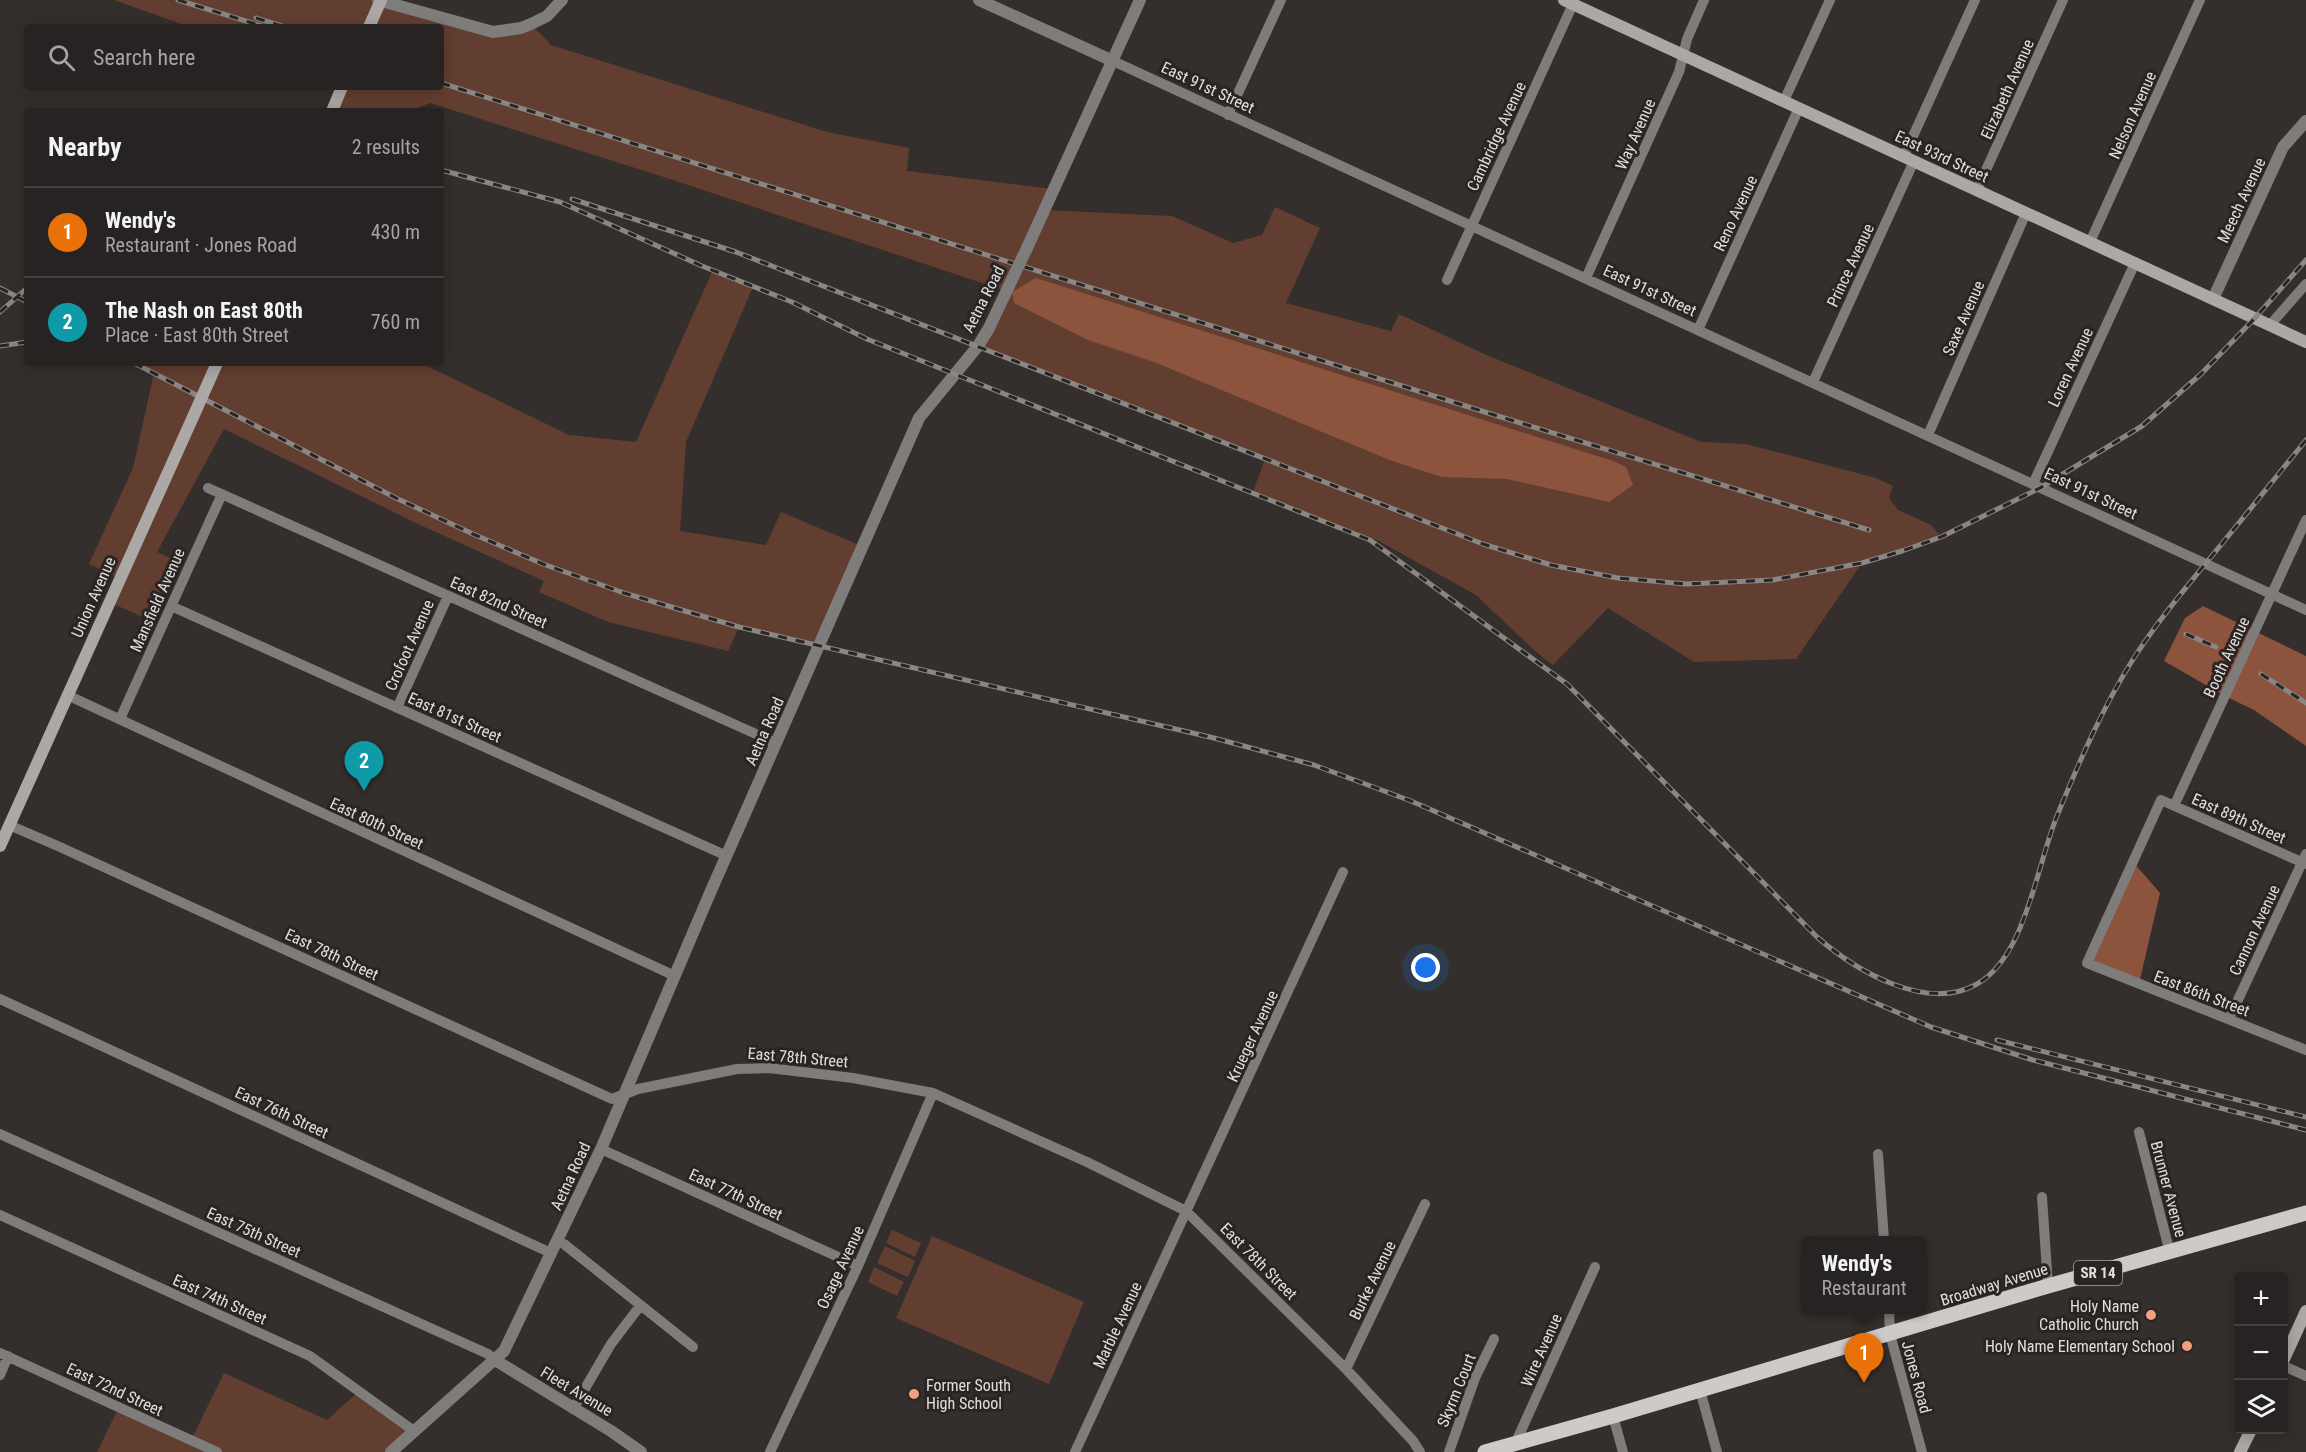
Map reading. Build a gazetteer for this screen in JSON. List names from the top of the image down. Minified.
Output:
{"streets":{"main road":["East 93rd Street","Union Avenue","SR 14","Broadway Avenue"],"street":["East 91st Street","Elizabeth Avenue","Nelson Avenue","Way Avenue","Cambridge Avenue","Meech Avenue","Reno Avenue","Prince Avenue","Aetna Road","Saxe Avenue","Loren Avenue","Mansfield Avenue","East 82nd Street","Crofoot Avenue","Booth Avenue","East 81st Street","East 89th Street","East 80th Street","Cannon Avenue","East 78th Street","East 86th Street","Krueger Avenue","East 76th Street","Brunner Avenue","East 77th Street","East 75th Street","Osage Avenue","Burke Avenue","East 74th Street","Marble Avenue","Wire Avenue","Jones Road","East 72nd Street","Skyrm Court","Fleet Avenue"]},"crossings":[["East 91st Street","Way Avenue"],["East 91st Street","Cambridge Avenue"],["East 91st Street","Reno Avenue"],["East 91st Street","Prince Avenue"],["East 91st Street","Aetna Road"],["East 91st Street","Saxe Avenue"],["East 91st Street","Loren Avenue"],["East 91st Street","Booth Avenue"],["Elizabeth Avenue","East 93rd Street"],["Nelson Avenue","East 93rd Street"],["Way Avenue","East 93rd Street"],["Cambridge Avenue","East 93rd Street"],["East 93rd Street","Meech Avenue"],["East 93rd Street","Reno Avenue"],["East 93rd Street","Prince Avenue"],["East 93rd Street","Saxe Avenue"],["East 93rd Street","Loren Avenue"],["Aetna Road","East 82nd Street"],["Aetna Road","East 81st Street"],["Aetna Road","East 80th Street"],["Aetna Road","East 78th Street"],["Aetna Road","East 76th Street"],["Aetna Road","East 77th Street"],["Aetna Road","East 75th Street"],["Aetna Road","East 74th Street"],["Aetna Road","Fleet Avenue"],["Union Avenue","East 80th Street"],["Union Avenue","East 78th Street"],["Mansfield Avenue","East 82nd Street"],["Mansfield Avenue","East 81st Street"],["Mansfield Avenue","East 80th Street"],["East 82nd Street","Crofoot Avenue"],["Crofoot Avenue","East 81st Street"],["Booth Avenue","East 89th Street"],["East 89th Street","Cannon Avenue"],["East 89th Street","East 86th Street"],["Cannon Avenue","East 86th Street"],["East 78th Street","Krueger Avenue"],["East 78th Street","Osage Avenue"],["East 78th Street","Burke Avenue"],["East 78th Street","Marble Avenue"],["Krueger Avenue","Marble Avenue"],["Brunner Avenue","Broadway Avenue"],["East 77th Street","Osage Avenue"],["East 75th Street","Fleet Avenue"],["Broadway Avenue","Wire Avenue"],["Broadway Avenue","Jones Road"]],"places":["Holy Name Catholic Church","Holy Name Elementary School","Former South High School"],"page":{"search":"Search here","heading":["Nearby","2 results"],"list":[{"mark":"1","name":"Wendy's","note":"Restaurant · Jones Road","value":"430 m"},{"mark":"2","name":"The Nash on East 80th","note":"Place · East 80th Street","value":"760 m"}],"pins":["2","1"],"popup":["Wendy's","Restaurant"],"map_buttons":["+","−"]}}
